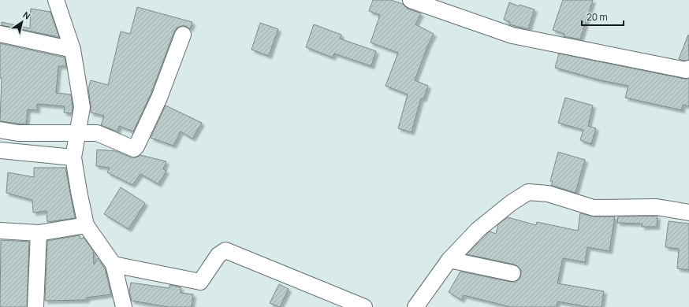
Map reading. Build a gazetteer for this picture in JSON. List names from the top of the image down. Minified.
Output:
{"scale_bar":"20 m","north":"top right"}
